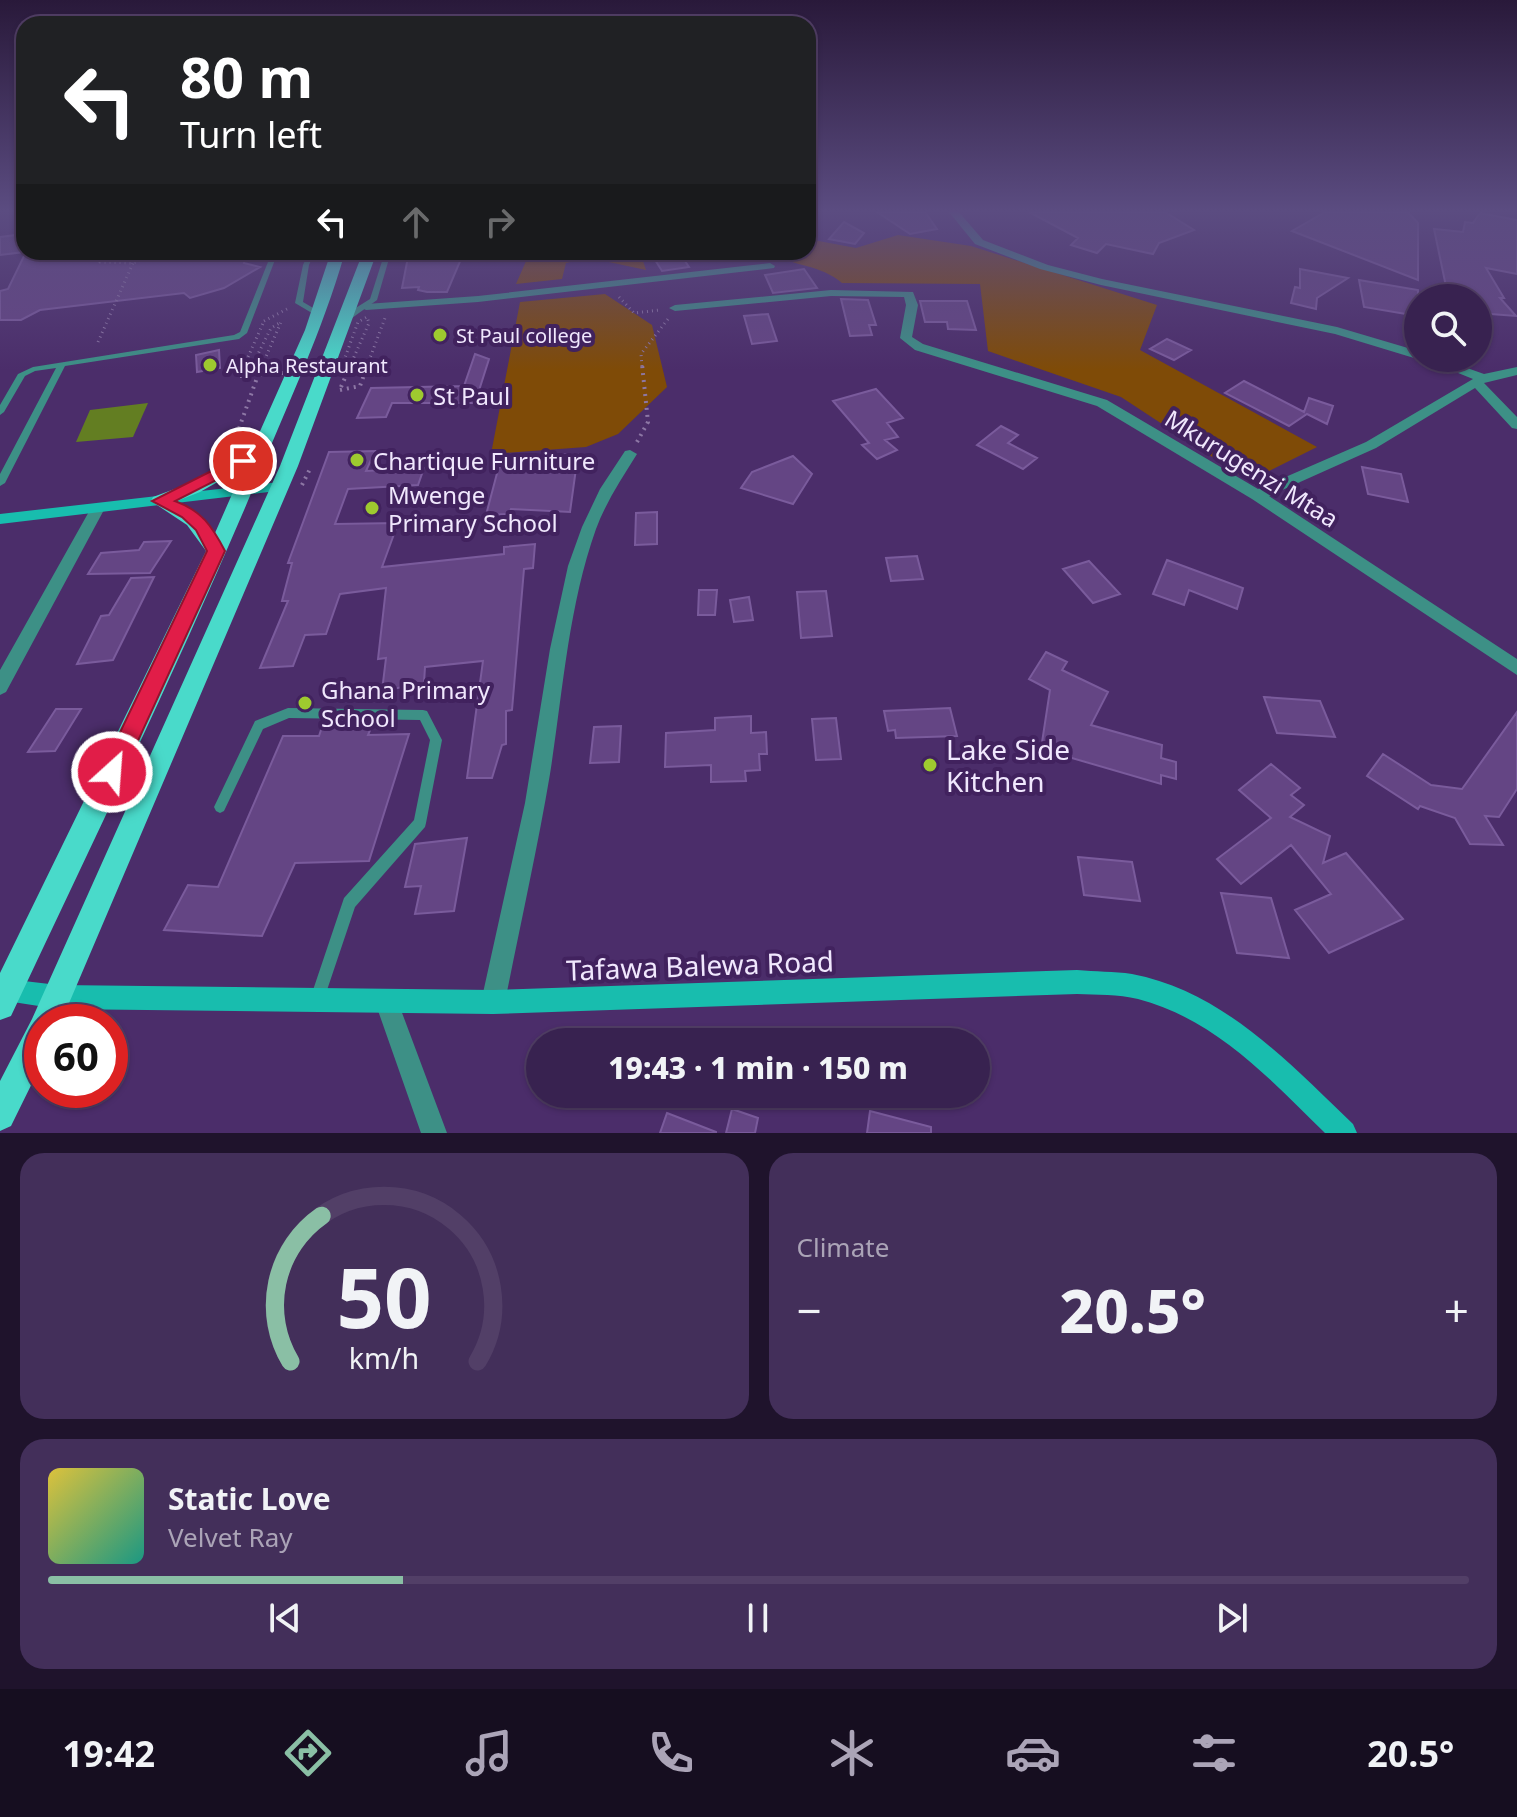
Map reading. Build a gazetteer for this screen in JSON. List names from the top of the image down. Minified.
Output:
{"streets":{"main road":["Tafawa Balewa Road"],"street":["Mkurugenzi Mtaa"]},"places":["St Paul college","Alpha Restaurant","St Paul","Chartique Furniture","Mwenge Primary School","Ghana Primary School","Lake Side Kitchen"],"page":{"turn":["80 m","Turn left"],"limit":"60","trip":"19:43 · 1 min · 150 m","tile":"Climate","heat":["−","20.5°","+"],"song":["Static Love","Velvet Ray"],"tabs":["19:42","20.5°"],"gauge":["50","km/h"]}}
